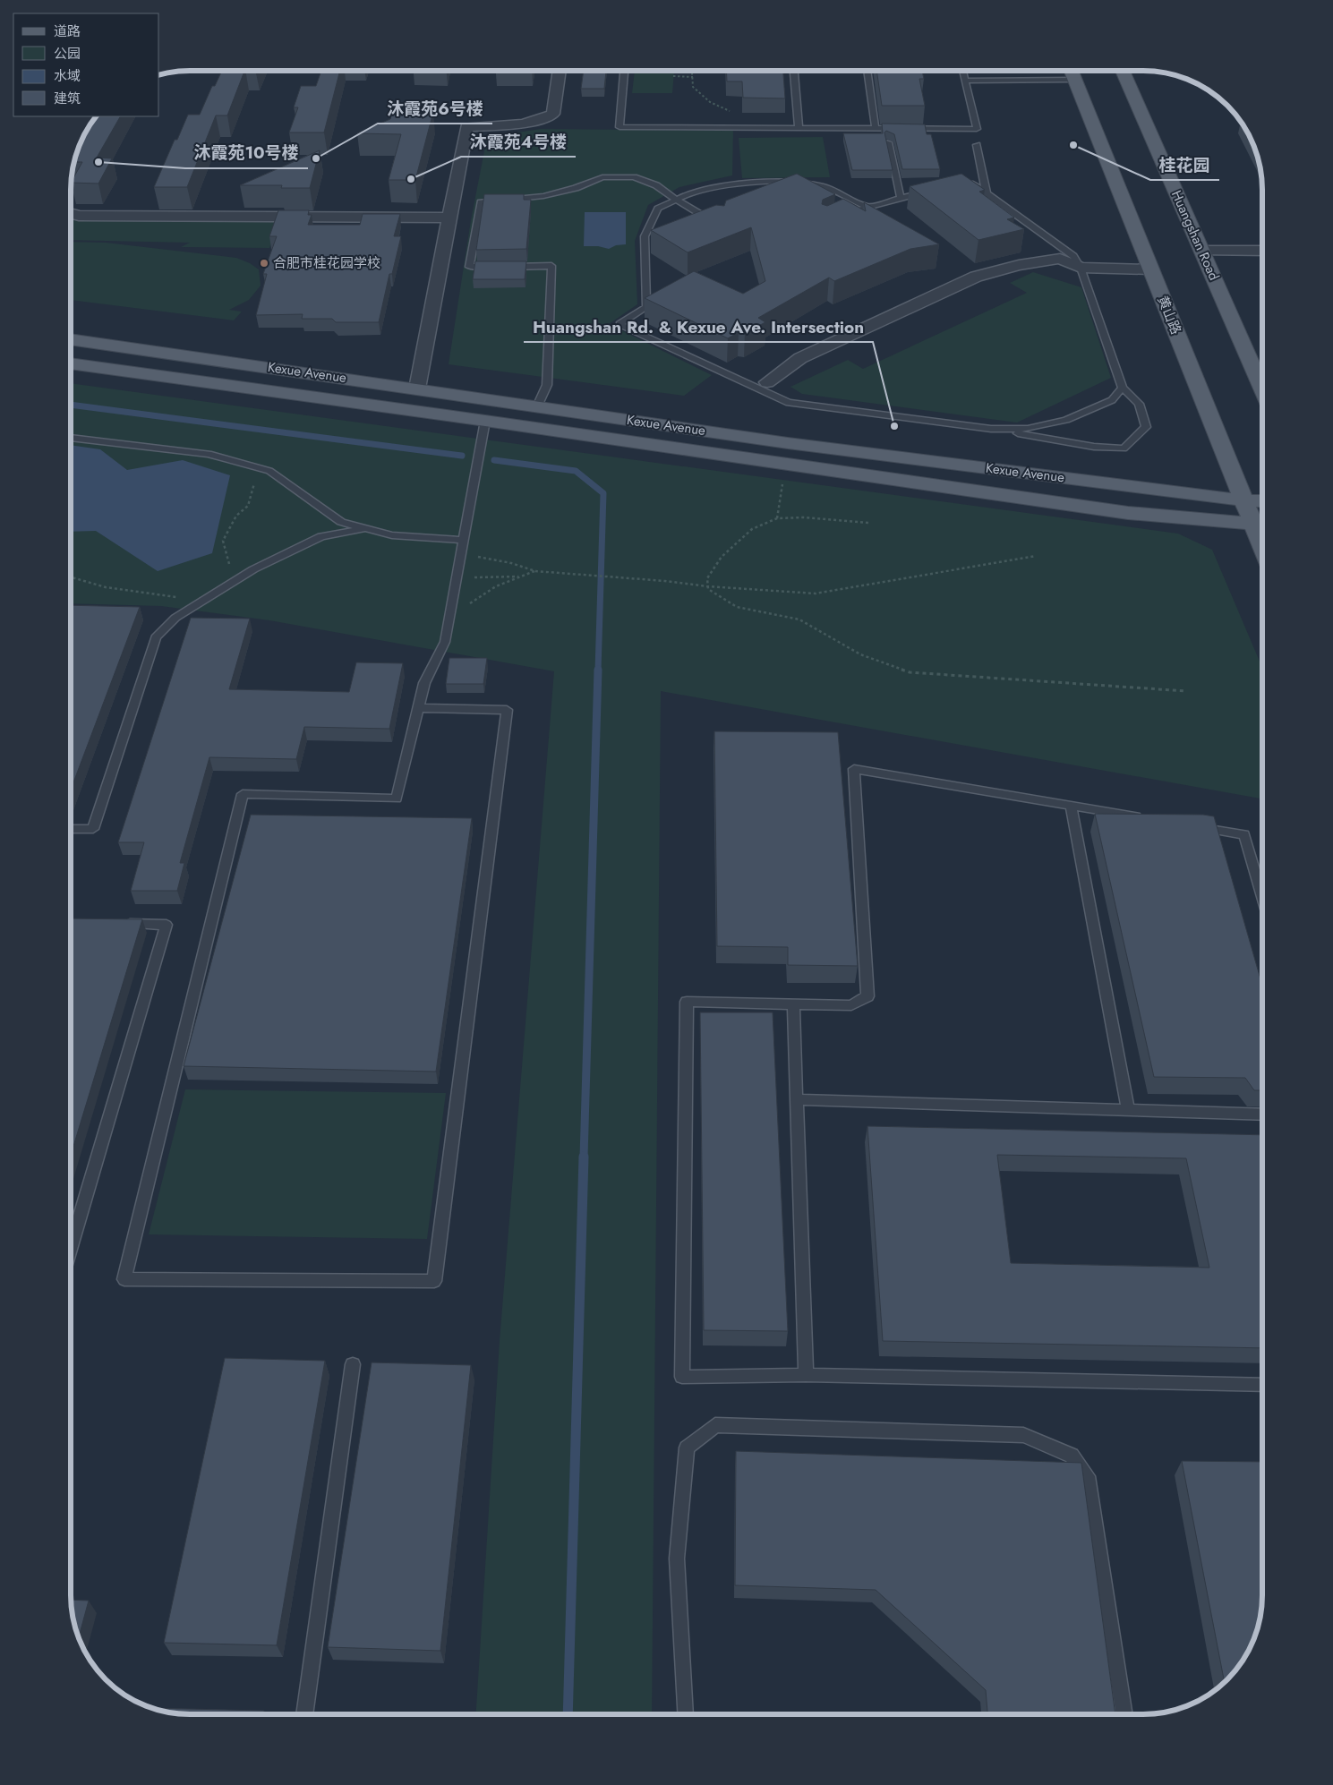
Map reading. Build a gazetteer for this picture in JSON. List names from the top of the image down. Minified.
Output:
{"streets":{"main road":["Huangshan Road","黄山路","Kexue Avenue"]},"crossings":[["黄山路","Kexue Avenue"]],"places":["桂花园","沐霞苑6号楼","沐霞苑10号楼","沐霞苑4号楼","合肥市桂花园学校","Huangshan Rd. & Kexue Ave. Intersection"],"legend":["道路","公园","水域","建筑"]}
